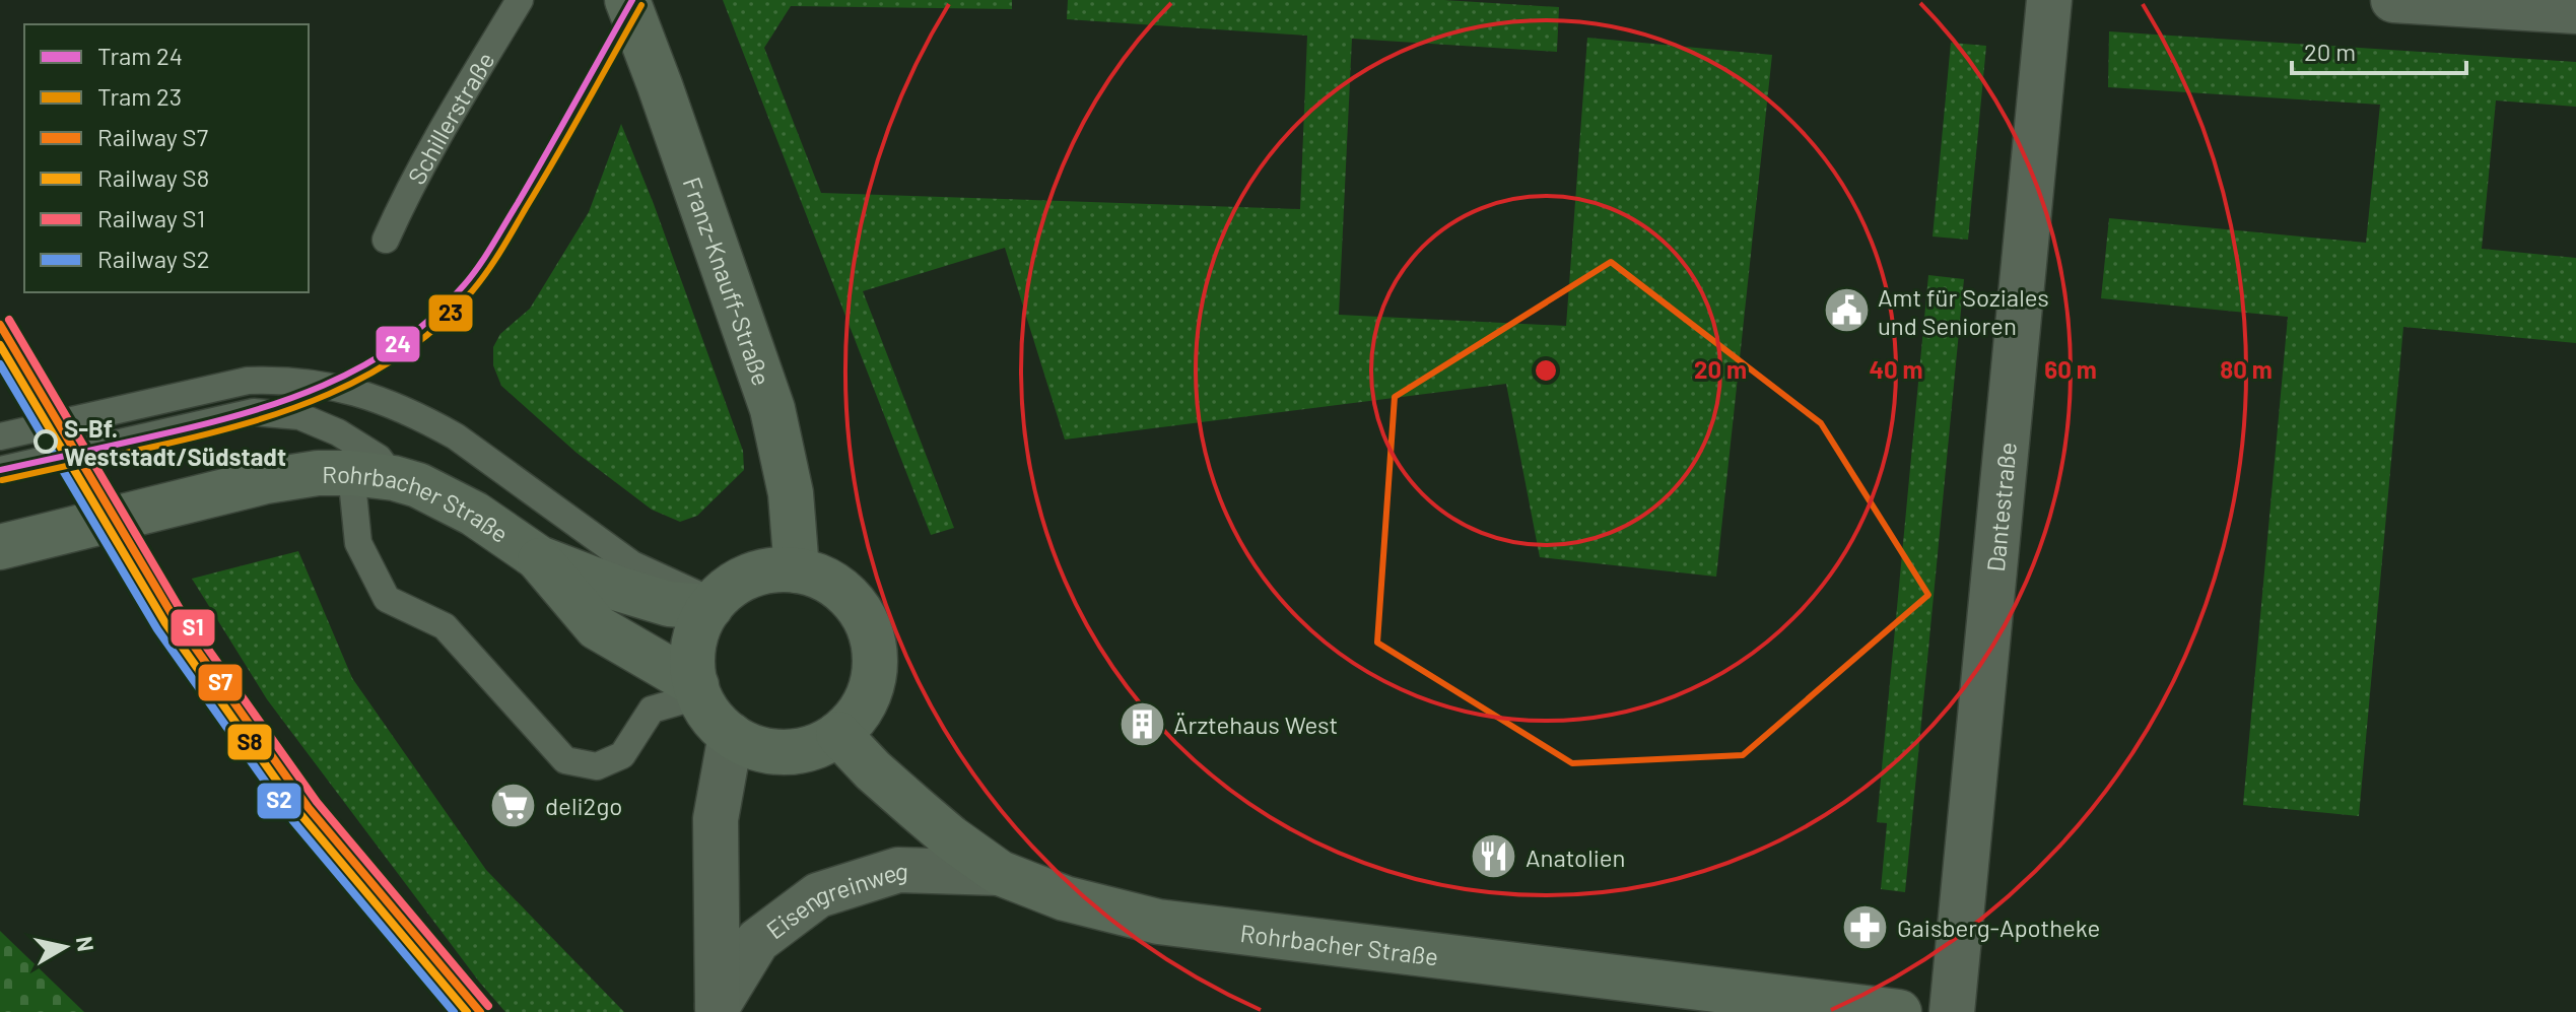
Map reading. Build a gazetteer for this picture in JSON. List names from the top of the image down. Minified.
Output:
{"streets":{"main road":["Franz-Knauff-Straße","Rohrbacher Straße"],"street":["Dantestraße","Eisengreinweg"],"lane":["Schillerstraße"]},"crossings":[["Franz-Knauff-Straße","Rohrbacher Straße"],["Franz-Knauff-Straße","Eisengreinweg"],["Rohrbacher Straße","Eisengreinweg"]],"places":{"public building":["Amt für Soziales und Senioren"],"other":["S-Bf. Weststadt/Südstadt"],"building":["Ärztehaus West"],"supermarket":["deli2go"],"restaurant":["Anatolien"],"pharmacy":["Gaisberg-Apotheke"]},"lines":["tram line 24","tram line 23","rail line S1","rail line S7","rail line S8","rail line S2"],"legend":["Tram 24","Tram 23","Railway S7","Railway S8","Railway S1","Railway S2"],"scale_bar":"20 m","north":"right","rings":["20 m","40 m","60 m","80 m"]}
